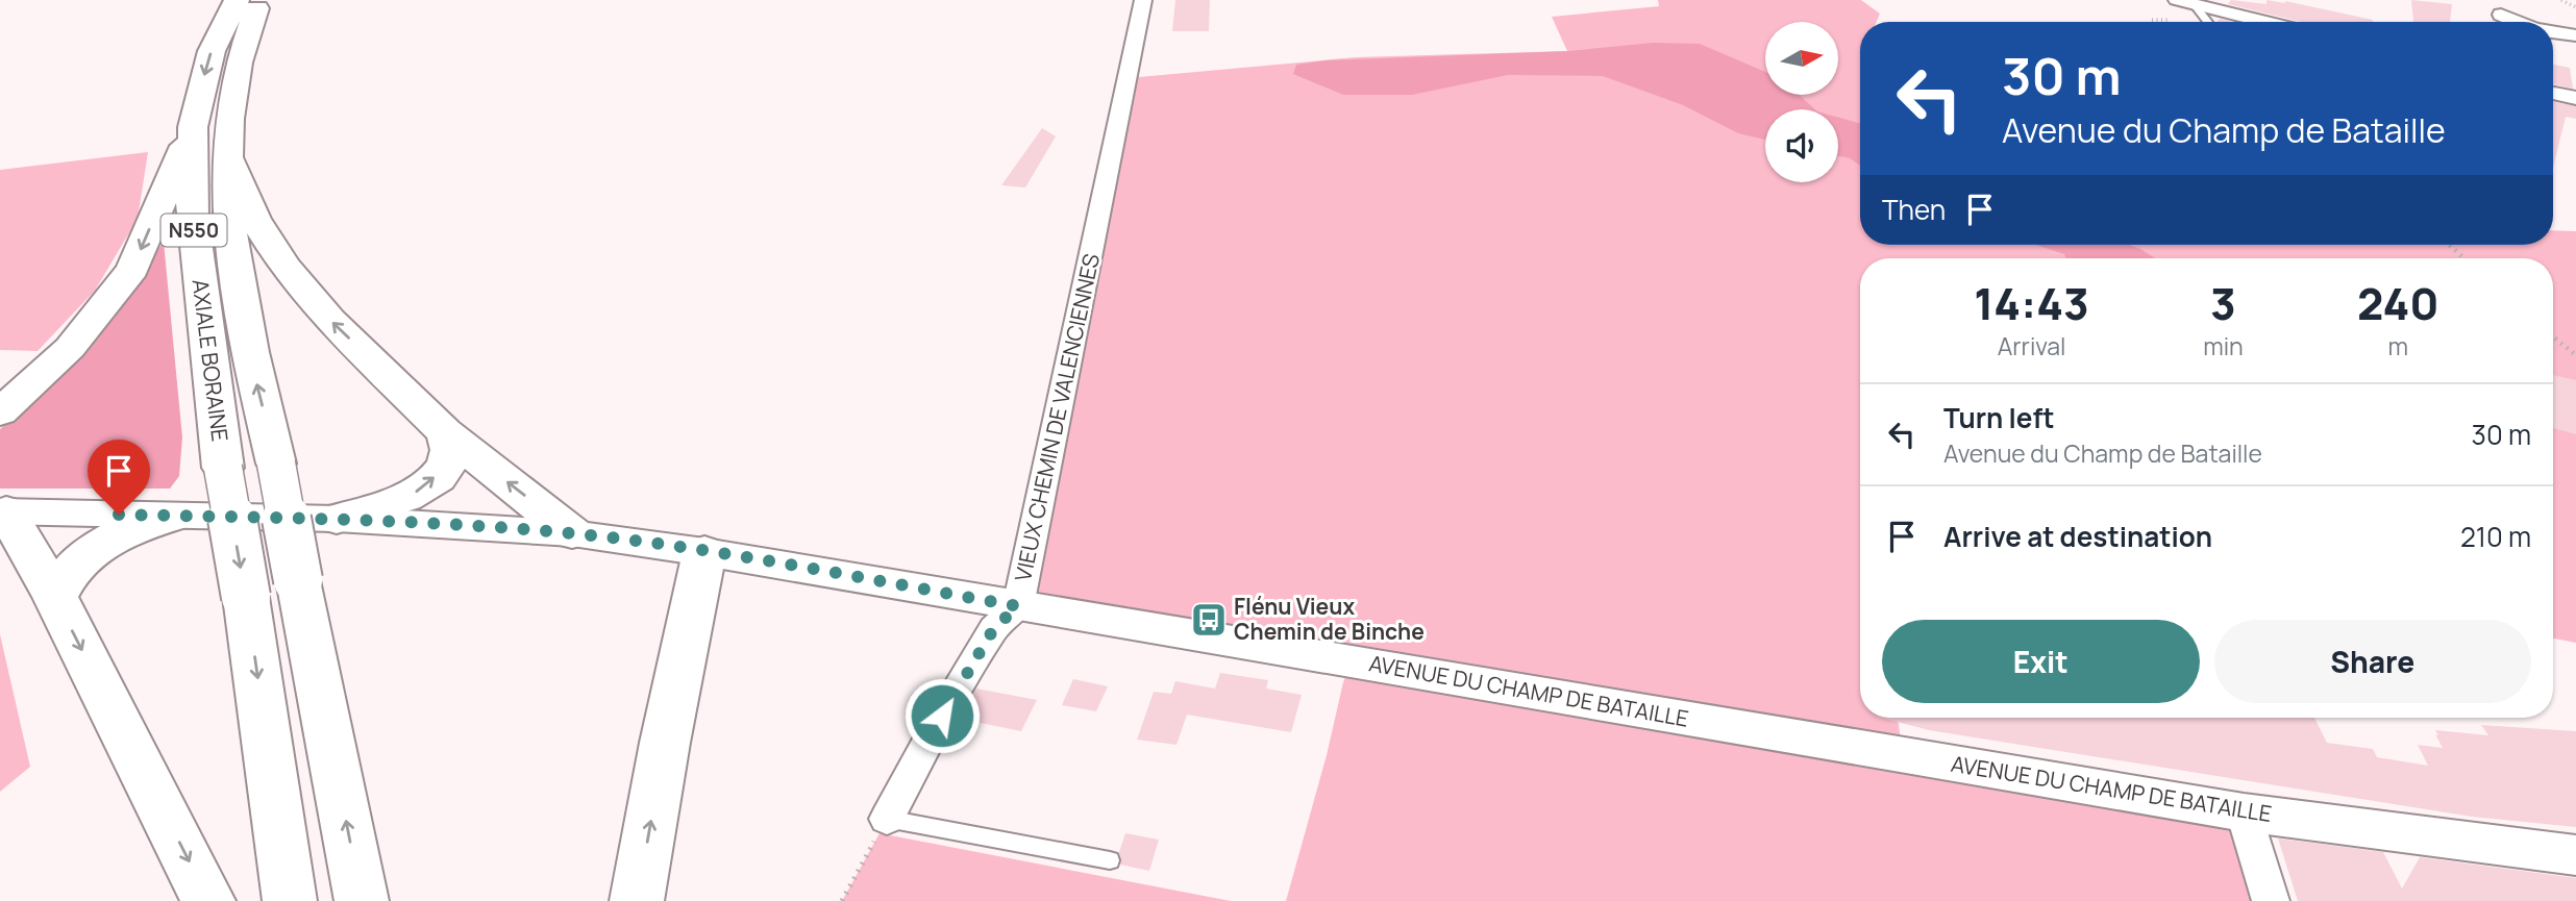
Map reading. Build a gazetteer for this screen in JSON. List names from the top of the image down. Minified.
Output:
{"streets":{"highway":["N550","AXIALE BORAINE"],"street":["VIEUX CHEMIN DE VALENCIENNES","AVENUE DU CHAMP DE BATAILLE"]},"crossings":[["VIEUX CHEMIN DE VALENCIENNES","AVENUE DU CHAMP DE BATAILLE"]],"places":{"bus stop":["Flénu Vieux Chemin de Binche"]},"north":"right","page":{"turn":["30 m","Avenue du Champ de Bataille"],"then":"Then","eta":["14:43","Arrival","3","min","240","m"],"list":[{"name":"Turn left","note":"Avenue du Champ de Bataille","value":"30 m"},{"name":"Arrive at destination","value":"210 m"}],"buttons":["Exit","Share"]}}
